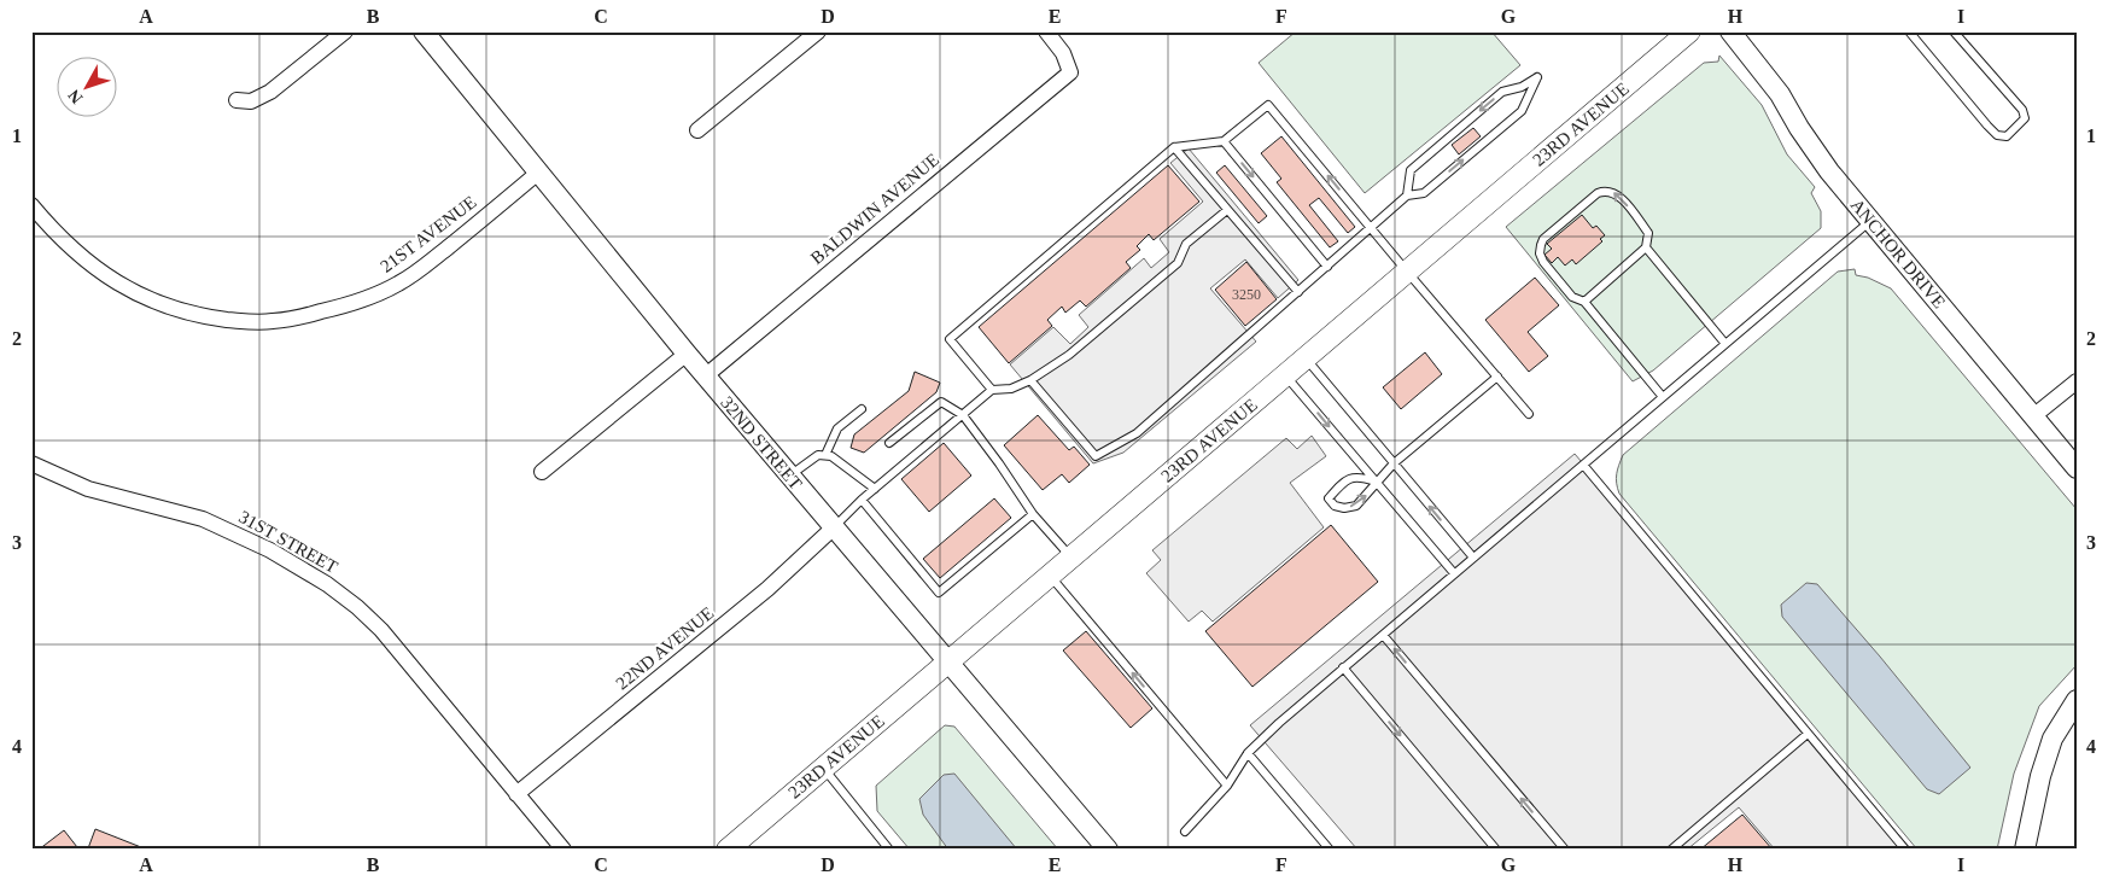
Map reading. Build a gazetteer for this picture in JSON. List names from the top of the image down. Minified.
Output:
{"streets":{"main road":["23RD AVENUE"],"street":["BALDWIN AVENUE","21ST AVENUE","ANCHOR DRIVE","32ND STREET","31ST STREET","22ND AVENUE"]},"crossings":[["23RD AVENUE","32ND STREET"],["BALDWIN AVENUE","32ND STREET"],["21ST AVENUE","32ND STREET"],["32ND STREET","22ND AVENUE"],["31ST STREET","22ND AVENUE"]],"house_numbers":["3250"],"north":"bottom left","grid":{"columns":["A","B","C","D","E","F","G","H","I"],"rows":["1","2","3","4"]}}
